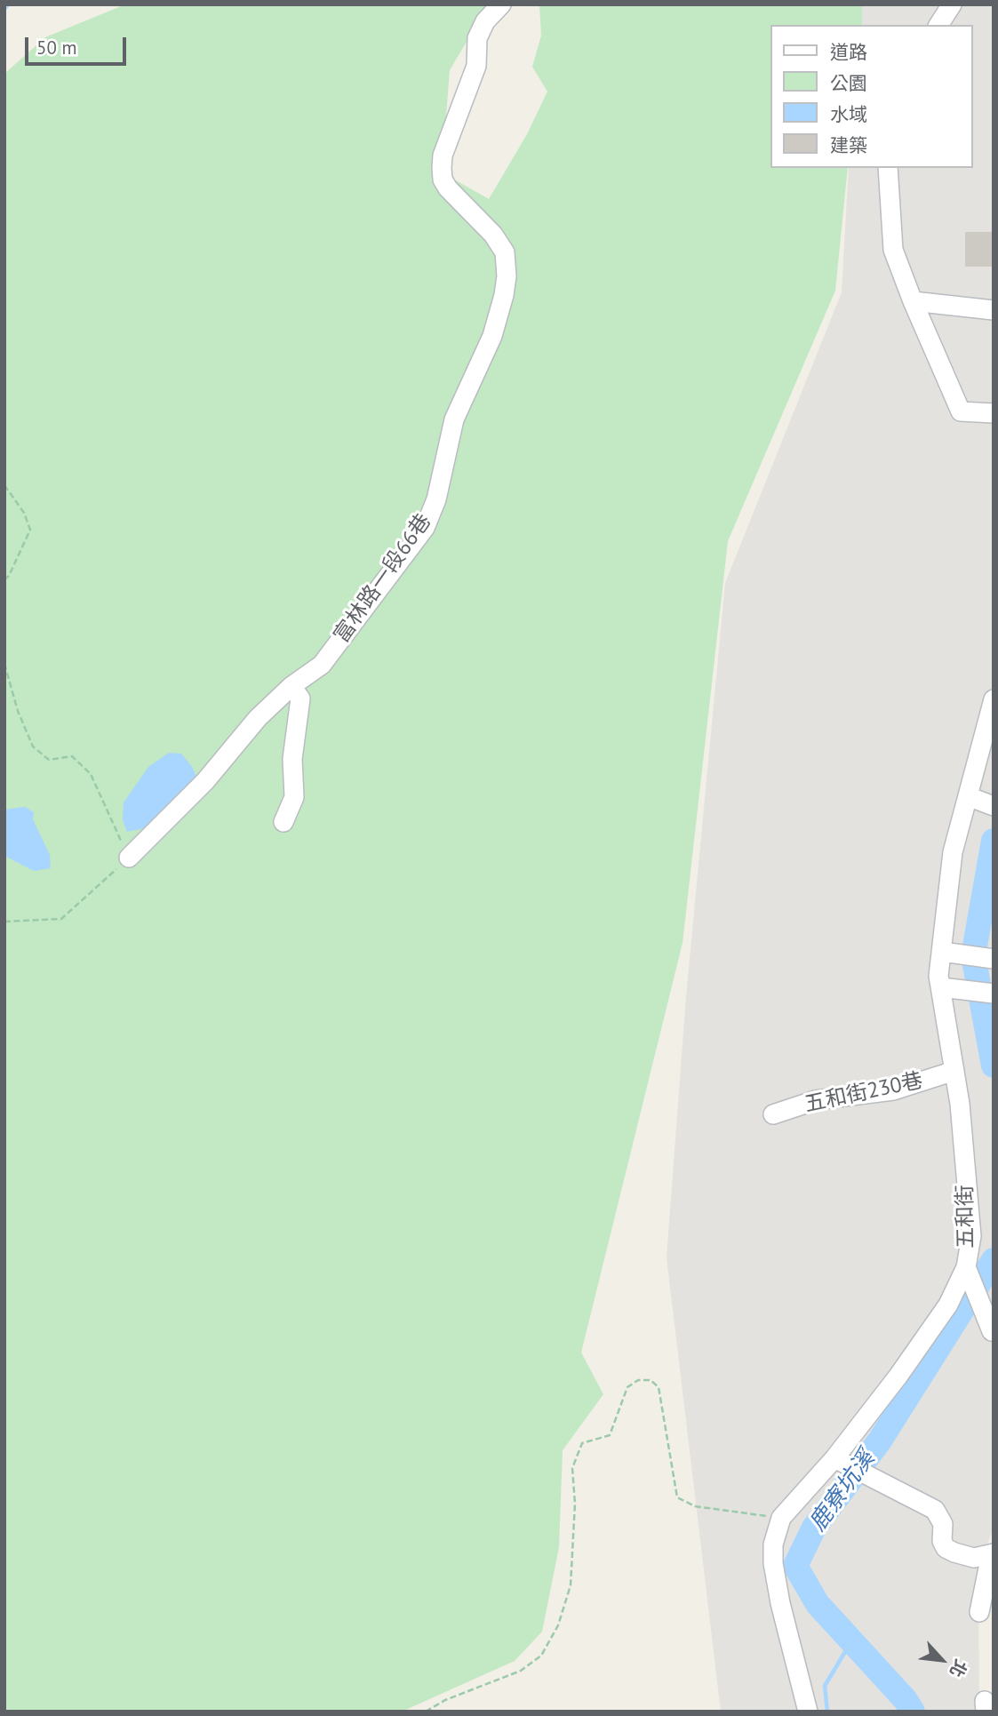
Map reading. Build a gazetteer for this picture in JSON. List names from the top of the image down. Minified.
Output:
{"streets":{"street":["富林路一段66巷","五和街230巷","五和街"]},"crossings":[["五和街230巷","五和街"]],"water":["鹿寮坑溪"],"legend":["道路","公園","水域","建築"],"scale_bar":"50 m","north":"bottom right"}
